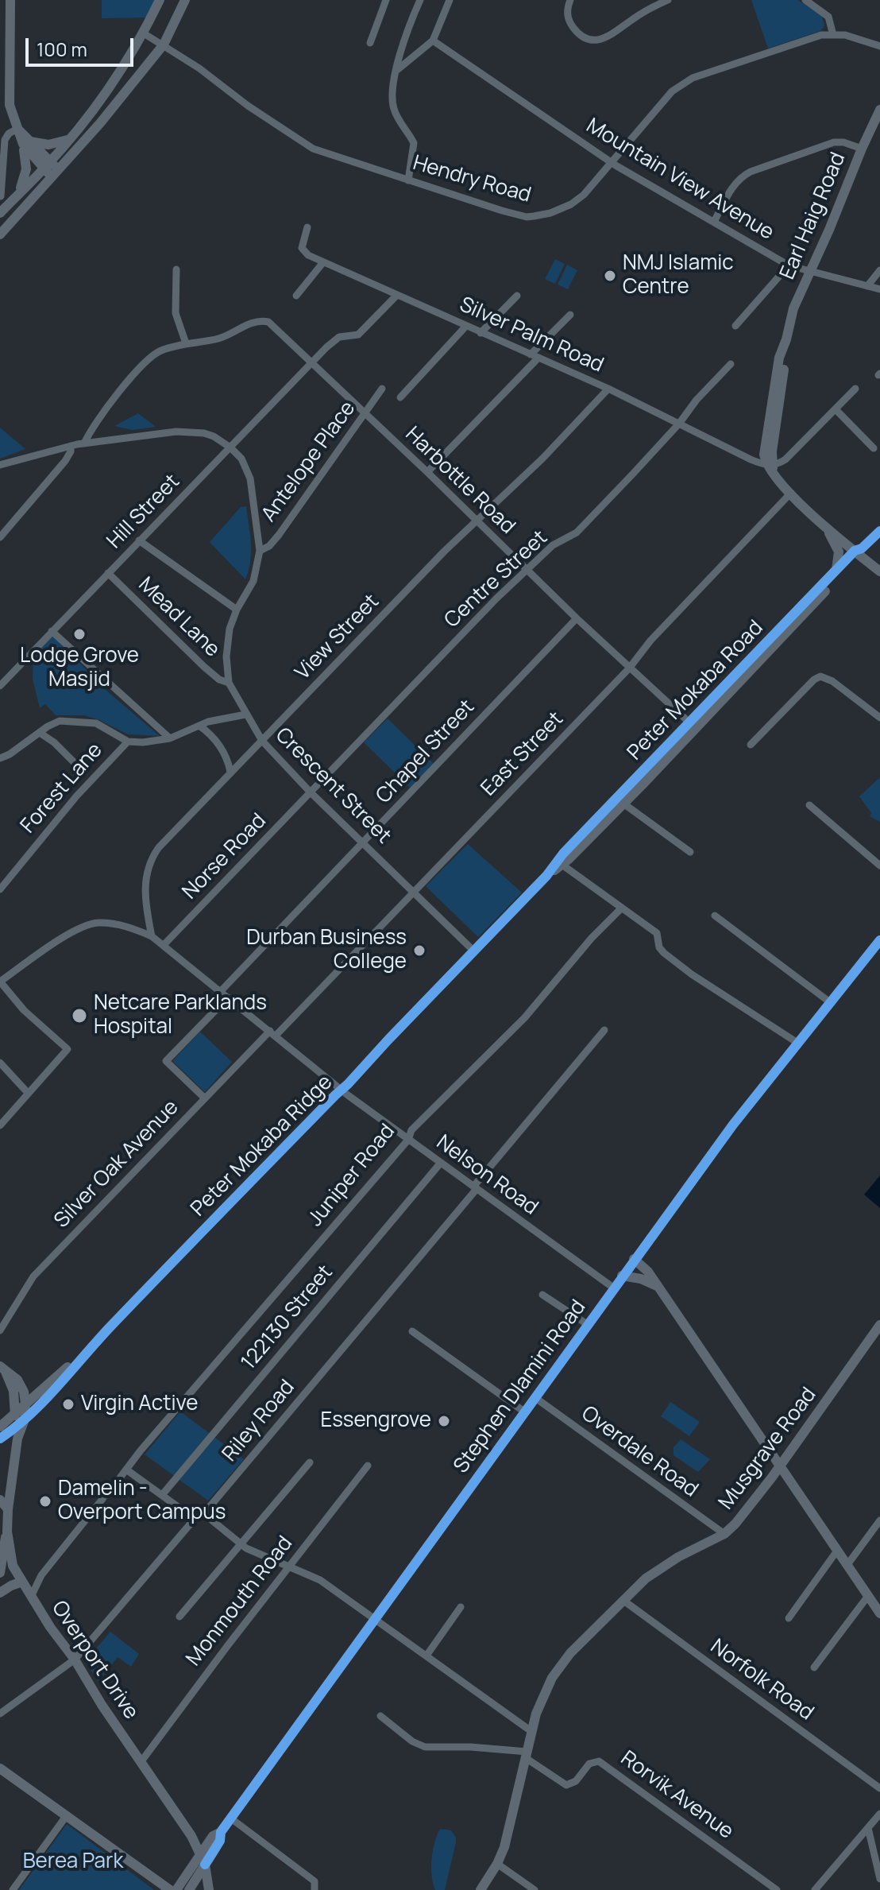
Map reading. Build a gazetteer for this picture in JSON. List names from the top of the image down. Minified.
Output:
{"streets":{"street":["Hendry Road","Mountain View Avenue","Earl Haig Road","Silver Palm Road","Antelope Place","Harbottle Road","Hill Street","Centre Street","Mead Lane","View Street","Peter Mokaba Road","Chapel Street","East Street","Crescent Street","Forest Lane","Norse Road","Peter Mokaba Ridge","Silver Oak Avenue","Juniper Road","Nelson Road","122130 Street","Stephen Dlamini Road","Riley Road","Musgrave Road","Overdale Road","Monmouth Road","Overport Drive","Norfolk Road","Rorvik Avenue"]},"crossings":[["Hendry Road","Mountain View Avenue"],["Mountain View Avenue","Earl Haig Road"],["Earl Haig Road","Silver Palm Road"],["Silver Palm Road","Hill Street"],["Silver Palm Road","Centre Street"],["Silver Palm Road","View Street"],["Antelope Place","Harbottle Road"],["Antelope Place","Crescent Street"],["Harbottle Road","Hill Street"],["Harbottle Road","Centre Street"],["Harbottle Road","View Street"],["Harbottle Road","Peter Mokaba Road"],["Harbottle Road","Chapel Street"],["Harbottle Road","East Street"],["Hill Street","Mead Lane"],["Hill Street","Crescent Street"],["Centre Street","Crescent Street"],["Centre Street","Norse Road"],["Mead Lane","Crescent Street"],["View Street","Crescent Street"],["View Street","Nelson Road"],["Peter Mokaba Road","Peter Mokaba Ridge"],["Chapel Street","Crescent Street"],["Chapel Street","Nelson Road"],["East Street","Crescent Street"],["East Street","Silver Oak Avenue"],["East Street","Nelson Road"],["Crescent Street","Norse Road"],["Crescent Street","Peter Mokaba Ridge"],["Norse Road","Nelson Road"],["Peter Mokaba Ridge","Nelson Road"],["Peter Mokaba Ridge","Overport Drive"],["Silver Oak Avenue","Nelson Road"],["Juniper Road","Nelson Road"],["Nelson Road","122130 Street"],["Nelson Road","Stephen Dlamini Road"],["Nelson Road","Riley Road"],["Stephen Dlamini Road","Overdale Road"],["Stephen Dlamini Road","Overport Drive"],["Riley Road","Overport Drive"],["Musgrave Road","Overdale Road"],["Musgrave Road","Norfolk Road"],["Musgrave Road","Rorvik Avenue"],["Monmouth Road","Overport Drive"]],"parks":["Berea Park"],"places":["NMJ Islamic Centre","Lodge Grove Masjid","Durban Business College","Netcare Parklands Hospital","Virgin Active","Essengrove","Damelin - Overport Campus"],"scale_bar":"100 m"}
